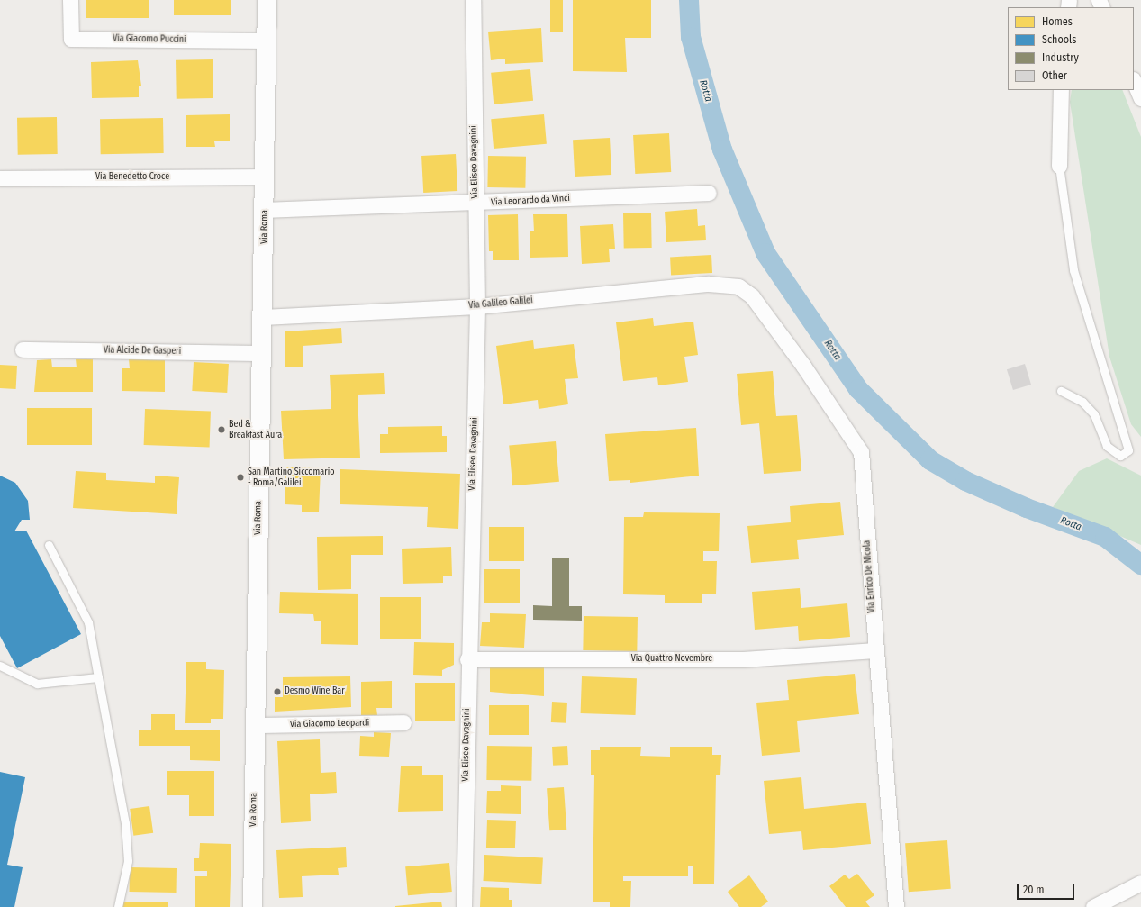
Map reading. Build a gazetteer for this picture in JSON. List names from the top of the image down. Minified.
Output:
{"streets":{"street":["Via Giacomo Puccini","Via Eliseo Davagnini","Via Benedetto Croce","Via Leonardo da Vinci","Via Roma","Via Galileo Galilei","Via Alcide De Gasperi","Via Enrico De Nicola","Via Quattro Novembre","Via Giacomo Leopardi"]},"crossings":[["Via Giacomo Puccini","Via Roma"],["Via Eliseo Davagnini","Via Leonardo da Vinci"],["Via Eliseo Davagnini","Via Galileo Galilei"],["Via Eliseo Davagnini","Via Quattro Novembre"],["Via Benedetto Croce","Via Roma"],["Via Leonardo da Vinci","Via Roma"],["Via Roma","Via Galileo Galilei"],["Via Roma","Via Alcide De Gasperi"],["Via Roma","Via Giacomo Leopardi"],["Via Galileo Galilei","Via Enrico De Nicola"],["Via Enrico De Nicola","Via Quattro Novembre"]],"water":["Rotta"],"places":["Bed & Breakfast Aura","San Martino Siccomario - Roma/Galilei","Desmo Wine Bar"],"legend":["Homes","Schools","Industry","Other"],"scale_bar":"20 m"}
